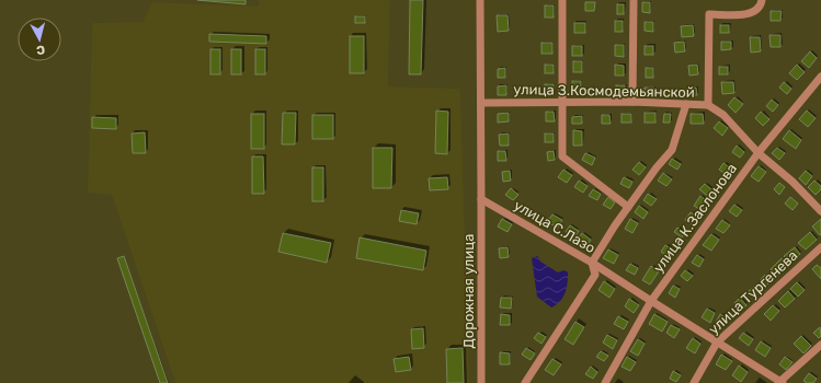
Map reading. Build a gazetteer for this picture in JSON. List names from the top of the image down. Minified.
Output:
{"streets":{"street":["улица З.Космодемьянской","улица К.Заслонова","улица С.Лазо","Дорожная улица","улица Тургенева"]},"crossings":[["улица З.Космодемьянской","улица К.Заслонова"],["улица К.Заслонова","улица С.Лазо"],["улица С.Лазо","Дорожная улица"],["улица С.Лазо","улица Тургенева"]],"north":"bottom"}
